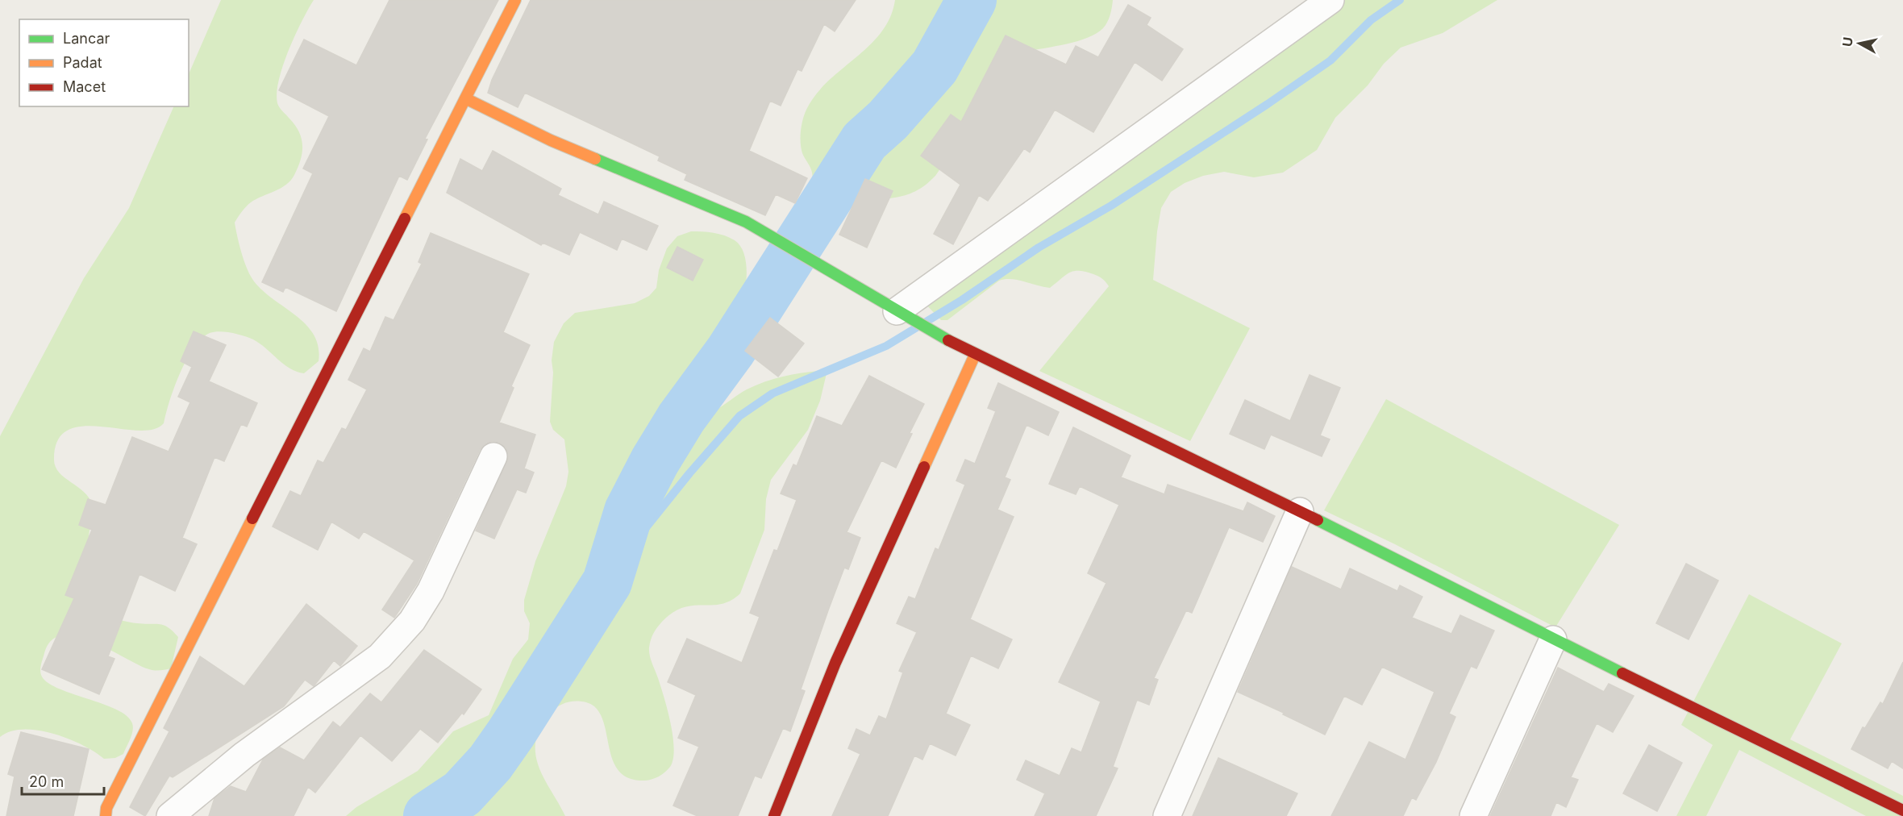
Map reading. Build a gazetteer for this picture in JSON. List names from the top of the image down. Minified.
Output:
{"legend":["Lancar","Padat","Macet"],"scale_bar":"20 m","north":"left"}
